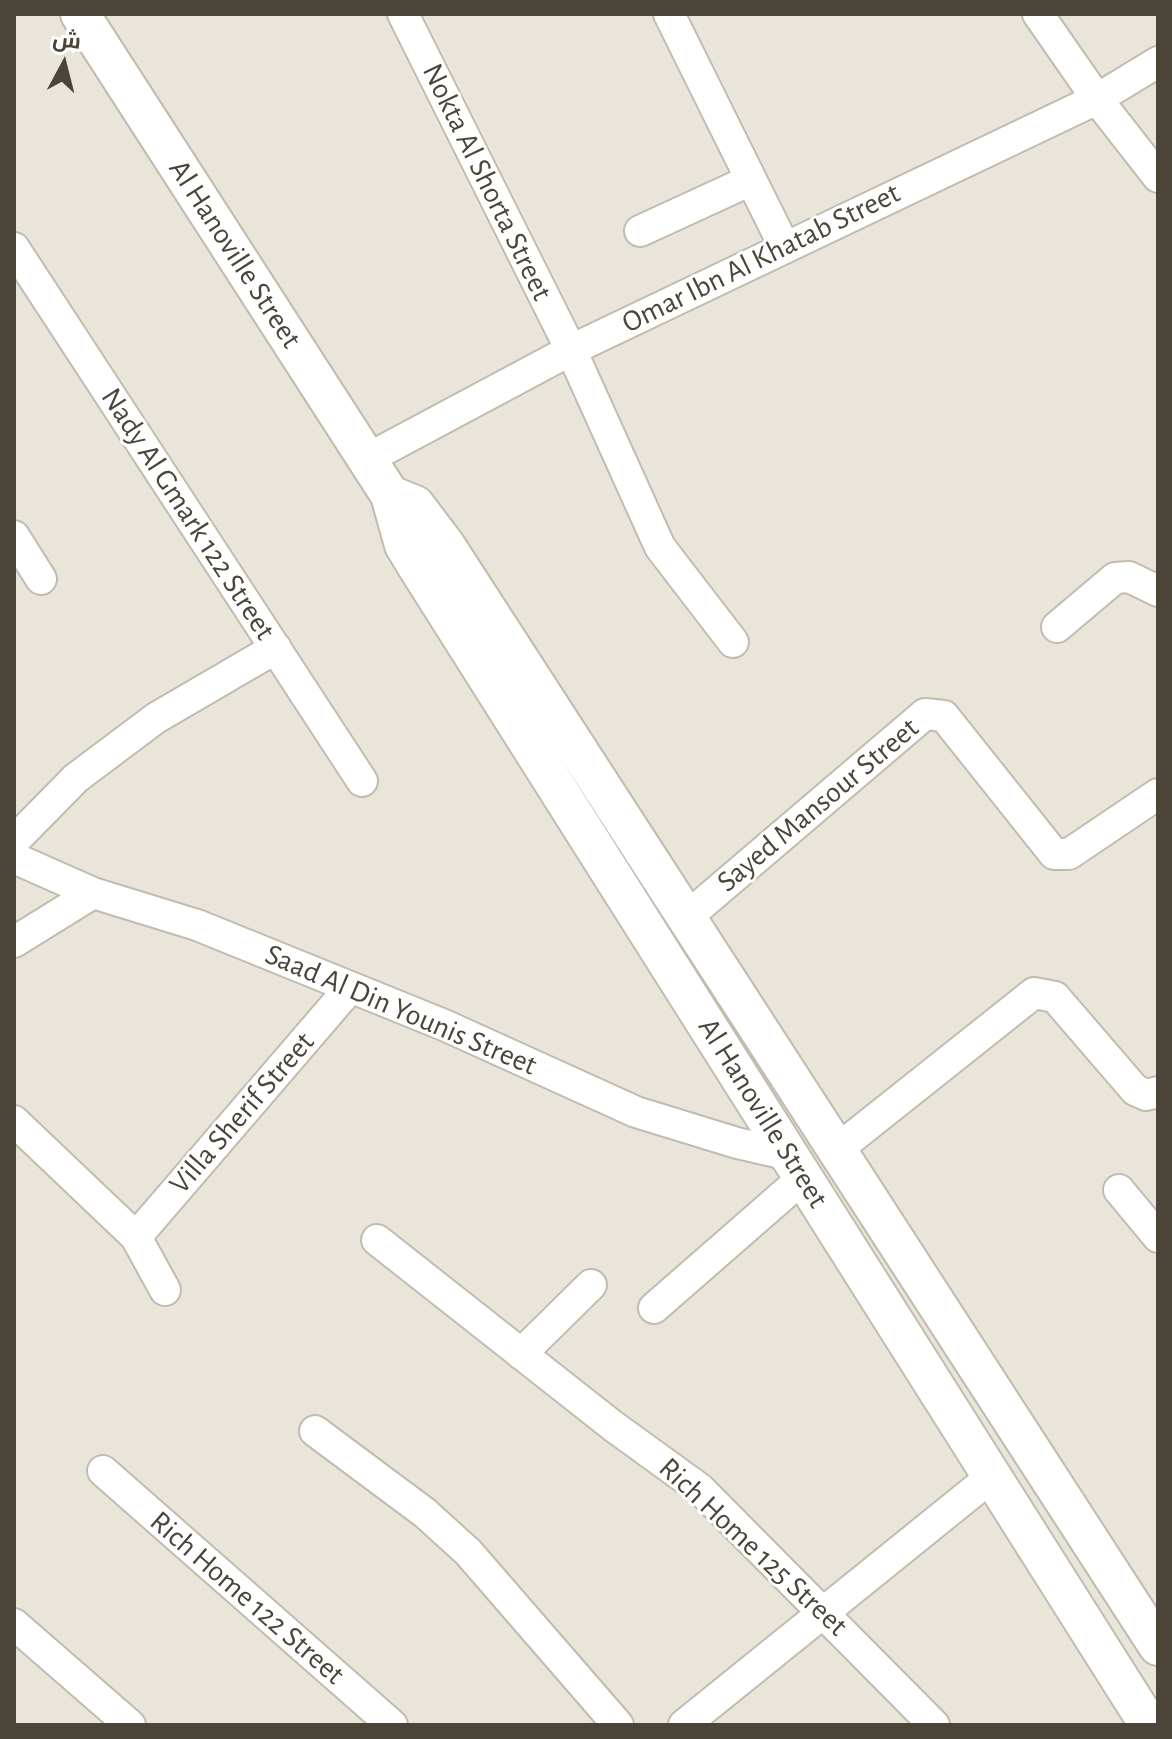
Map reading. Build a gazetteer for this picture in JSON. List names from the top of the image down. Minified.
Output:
{"streets":{"street":["Nokta Al Shorta Street","Al Hanoville Street","Omar Ibn Al Khatab Street","Nady Al Gmark 122 Street","Sayed Mansour Street","Saad Al Din Younis Street","Villa Sherif Street","Rich Home 125 Street","Rich Home 122 Street"]},"crossings":[["Nokta Al Shorta Street","Omar Ibn Al Khatab Street"],["Al Hanoville Street","Omar Ibn Al Khatab Street"],["Al Hanoville Street","Sayed Mansour Street"],["Al Hanoville Street","Saad Al Din Younis Street"],["Saad Al Din Younis Street","Villa Sherif Street"]],"north":"top"}
